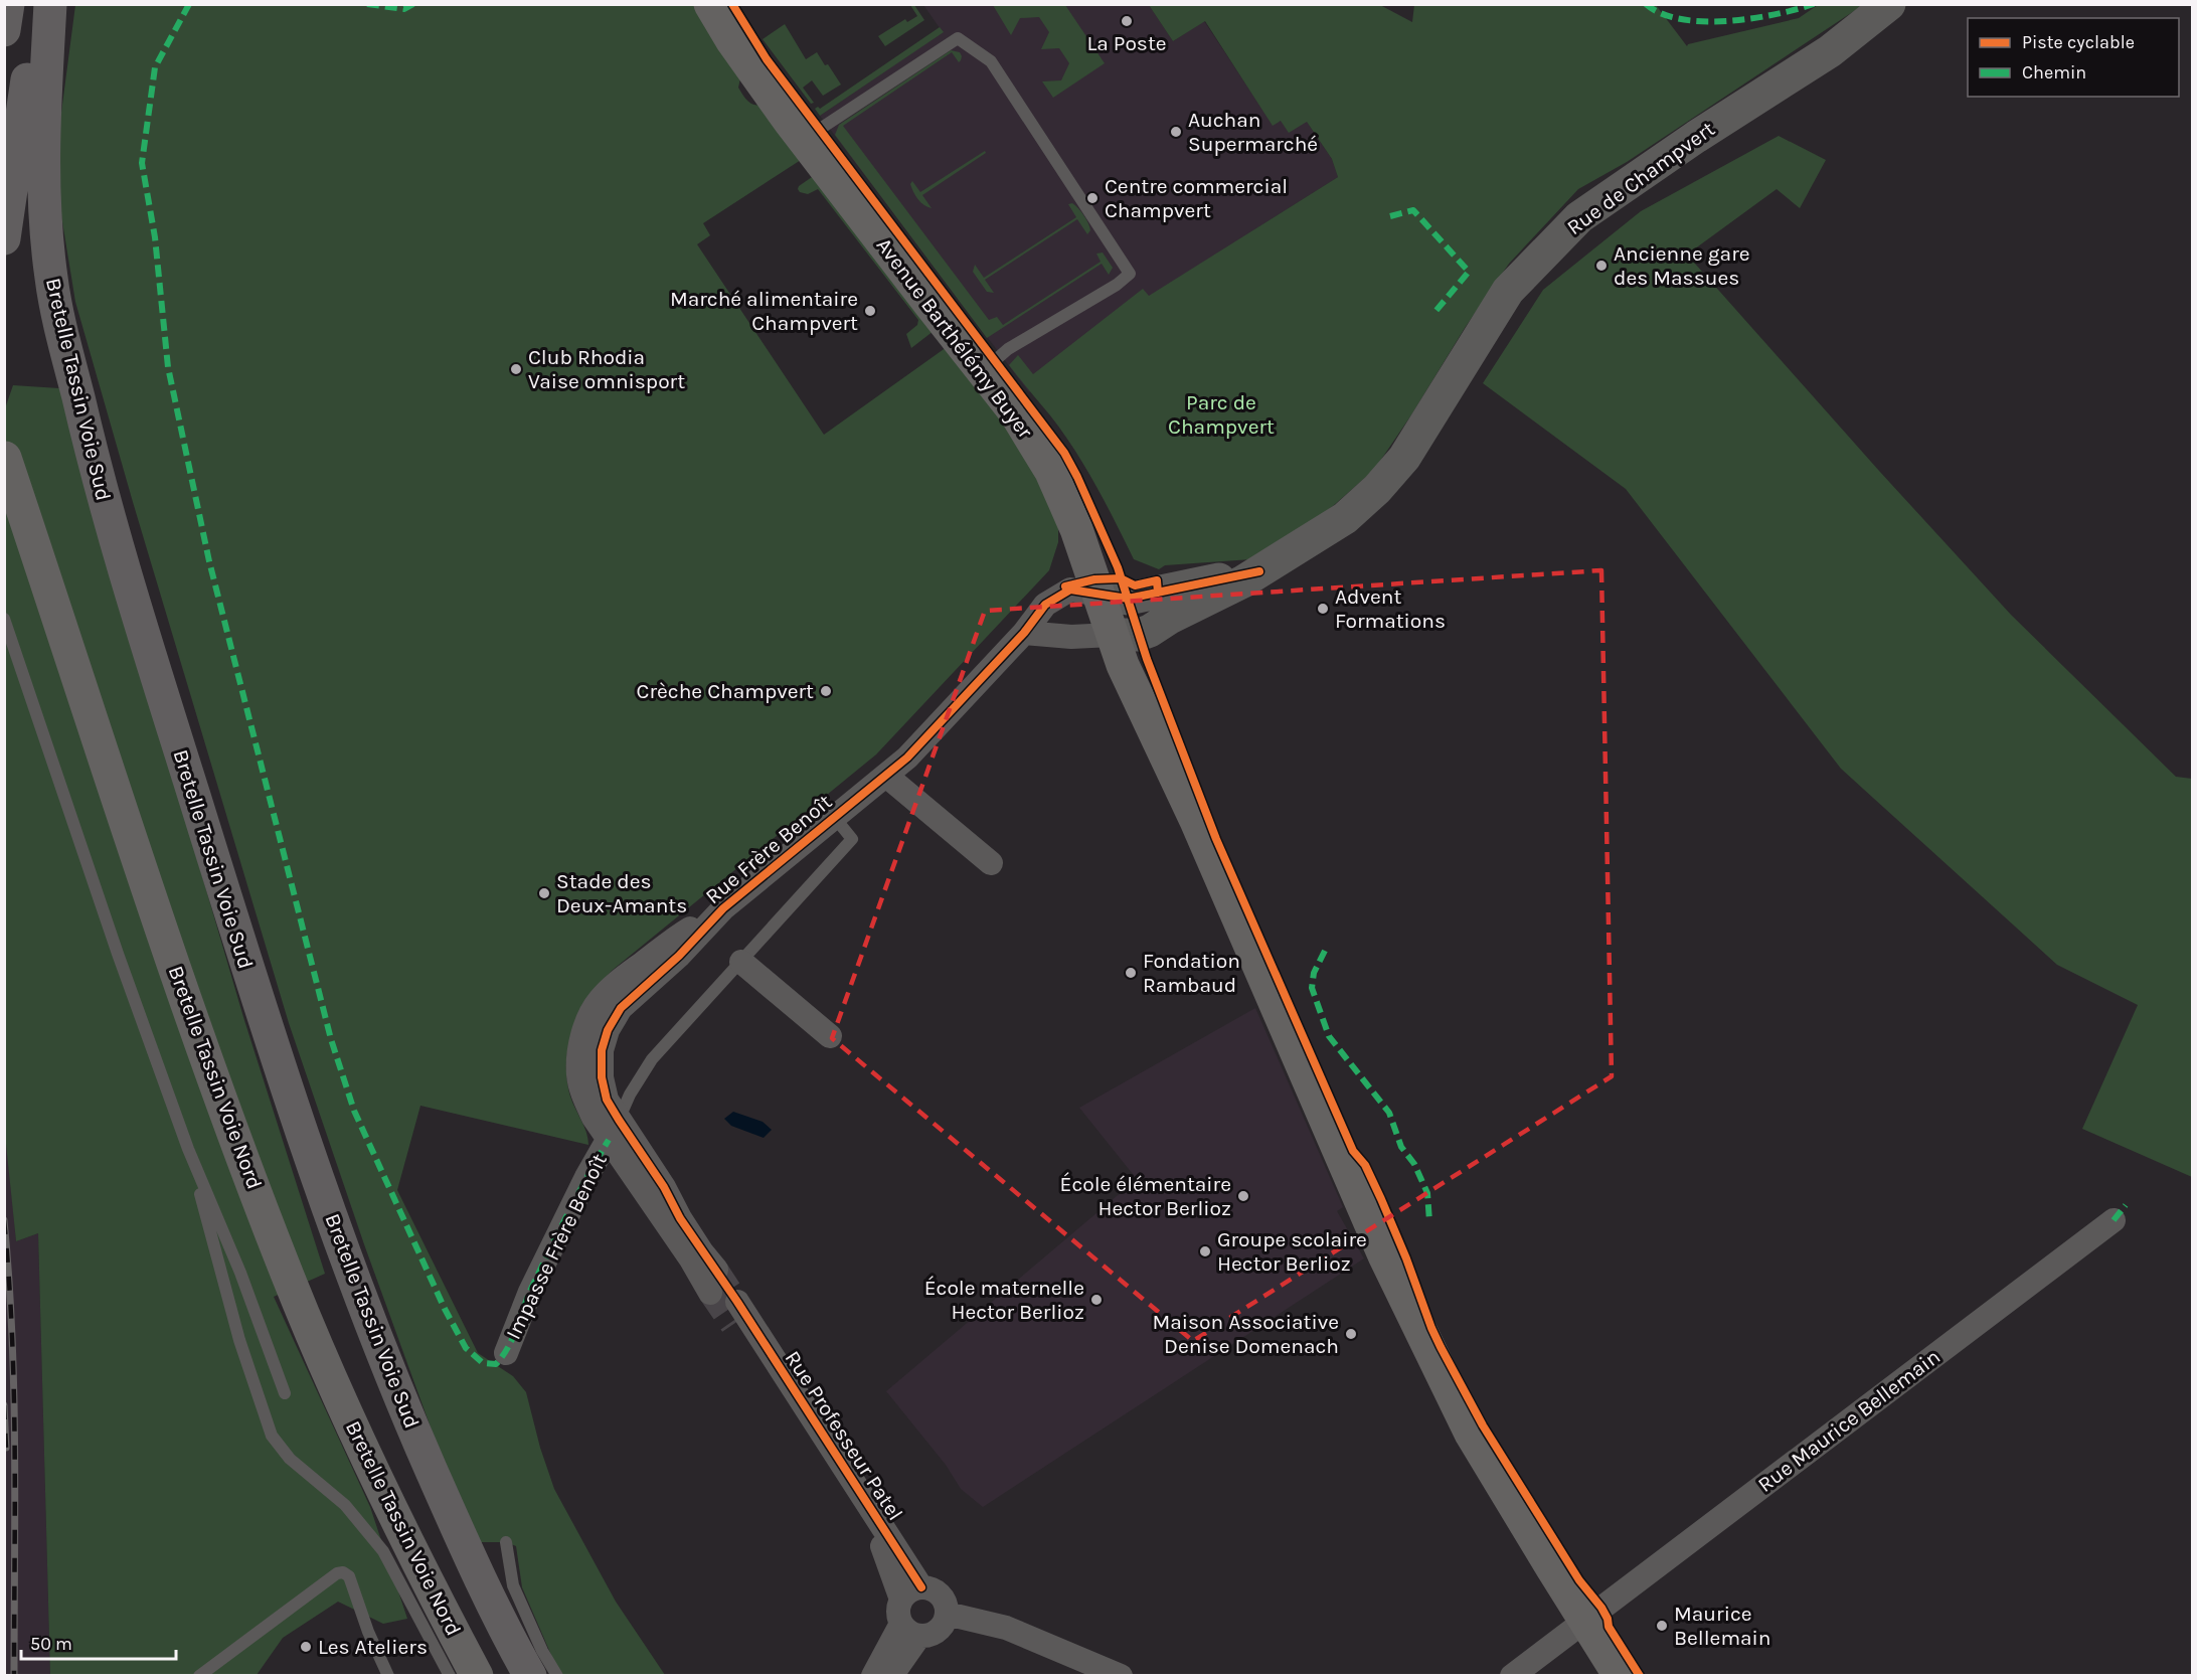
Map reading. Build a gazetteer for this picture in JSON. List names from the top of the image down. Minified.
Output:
{"streets":{"highway":["Bretelle Tassin Voie Sud"],"main road":["Avenue Barthélémy Buyer","Bretelle Tassin Voie Nord"],"street":["Rue de Champvert","Rue Frère Benoît","Impasse Frère Benoît","Rue Maurice Bellemain","Rue Professeur Patel"]},"crossings":[["Rue de Champvert","Avenue Barthélémy Buyer"],["Rue de Champvert","Rue Frère Benoît"],["Avenue Barthélémy Buyer","Rue Frère Benoît"],["Avenue Barthélémy Buyer","Rue Maurice Bellemain"],["Rue Frère Benoît","Impasse Frère Benoît"]],"parks":["Parc de Champvert"],"places":["La Poste","Auchan Supermarché","Centre commercial Champvert","Ancienne gare des Massues","Marché alimentaire Champvert","Club Rhodia Vaise omnisport","Advent Formations","Crèche Champvert","Stade des Deux-Amants","Fondation Rambaud","École élémentaire Hector Berlioz","Groupe scolaire Hector Berlioz","École maternelle Hector Berlioz","Maison Associative Denise Domenach","Maurice Bellemain","Les Ateliers"],"legend":["Piste cyclable","Chemin"],"scale_bar":"50 m"}
